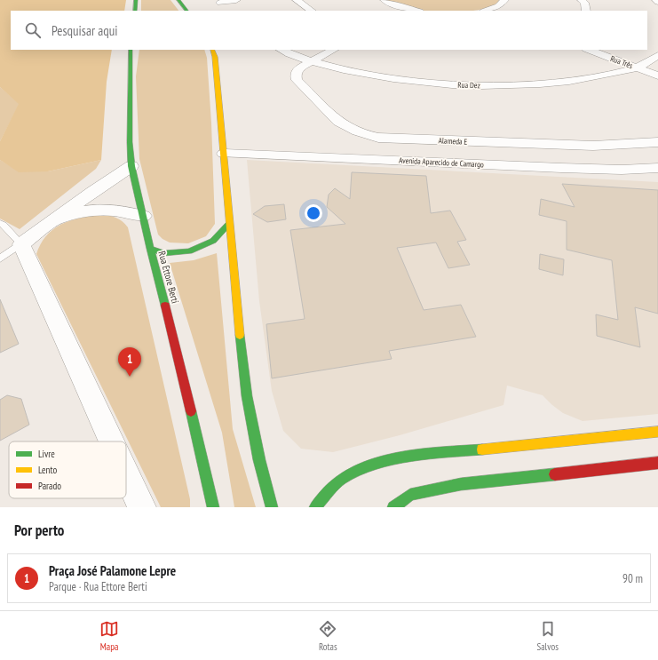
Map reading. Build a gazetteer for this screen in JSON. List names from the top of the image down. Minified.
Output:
{"streets":{"street":["Rua Três","Rua Dez","Alameda E","Avenida Aparecido de Camargo","Rua Ettore Berti"]},"crossings":[["Rua Três","Rua Dez"],["Rua Dez","Alameda E"]],"legend":["Livre","Lento","Parado"],"page":{"search":"Pesquisar aqui","pins":"1","heading":"Por perto","list":[{"mark":"1","name":"Praça José Palamone Lepre","note":"Parque · Rua Ettore Berti","value":"90 m"}],"nav":["Mapa","Rotas","Salvos"]}}
